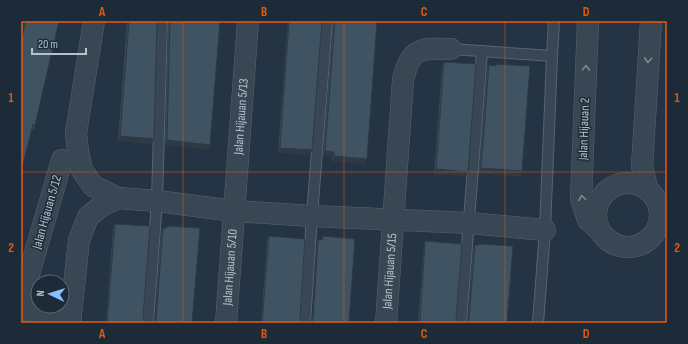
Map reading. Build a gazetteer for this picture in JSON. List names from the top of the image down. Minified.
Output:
{"streets":{"street":["Jalan Hijauan 5/13","Jalan Hijauan 2","Jalan Hijauan 5/12","Jalan Hijauan 5/10","Jalan Hijauan 5/15"]},"crossings":[["Jalan Hijauan 5/13","Jalan Hijauan 5/10"]],"scale_bar":"20 m","north":"left","grid":{"columns":["A","B","C","D"],"rows":["1","2"]}}
